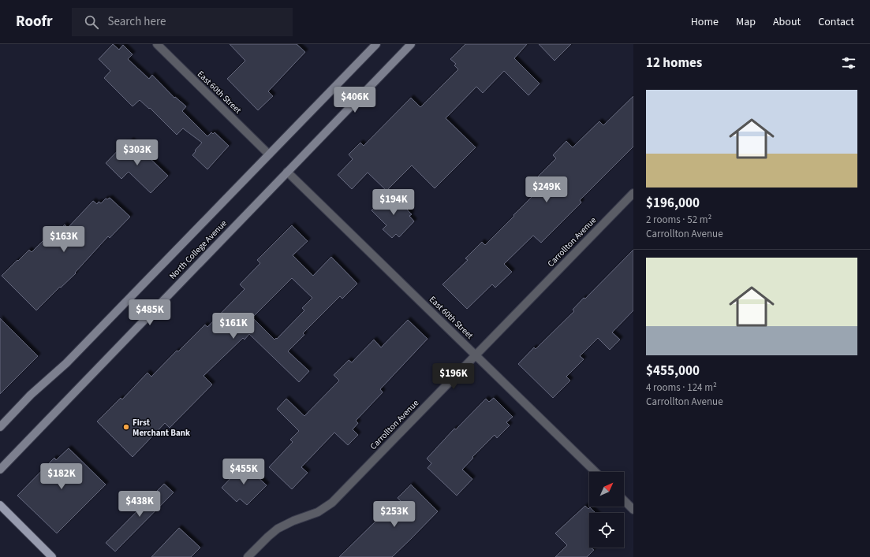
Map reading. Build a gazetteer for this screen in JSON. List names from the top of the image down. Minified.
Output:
{"streets":{"main road":["North College Avenue"],"street":["East 60th Street","Carrollton Avenue"]},"crossings":[["East 60th Street","Carrollton Avenue"],["East 60th Street","North College Avenue"]],"places":["First Merchant Bank"],"north":"top right","page":{"header":"Roofr","search":"Search here","nav":["Home","Map","About","Contact"],"heading":"12 homes","list":[{"name":"$196,000","note":"2 rooms · 52 m² · Carrollton Avenue"},{"name":"$455,000","note":"4 rooms · 124 m² · Carrollton Avenue"}],"price":["$406K","$303K","$249K","$194K","$163K","$485K","$161K","$196K","$455K","$182K","$438K","$253K"]}}
